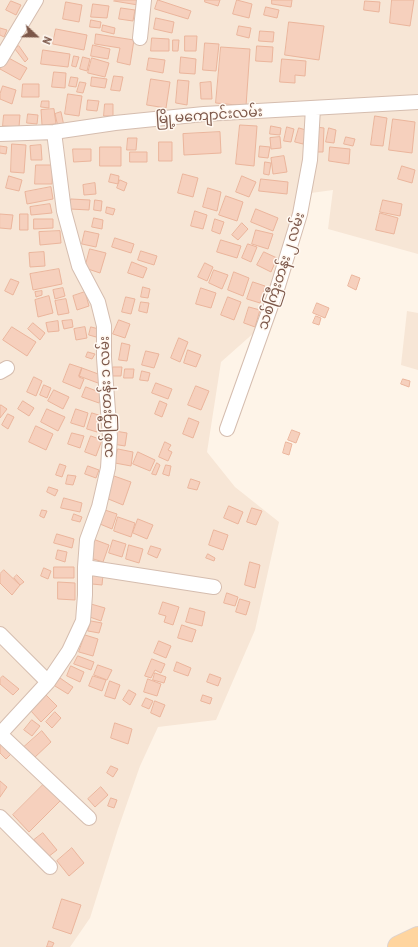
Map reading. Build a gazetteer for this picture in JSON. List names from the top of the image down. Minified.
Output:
{"streets":{"street":["မြို့မကျောင်းလမ်း","သစ်ကြီးတန်း ၂ လမ်း","သစ်ကြီးတန်း ၁ လမ်း"]},"crossings":[["မြို့မကျောင်းလမ်း","သစ်ကြီးတန်း ၂ လမ်း"],["မြို့မကျောင်းလမ်း","သစ်ကြီးတန်း ၁ လမ်း"]],"north":"right"}
